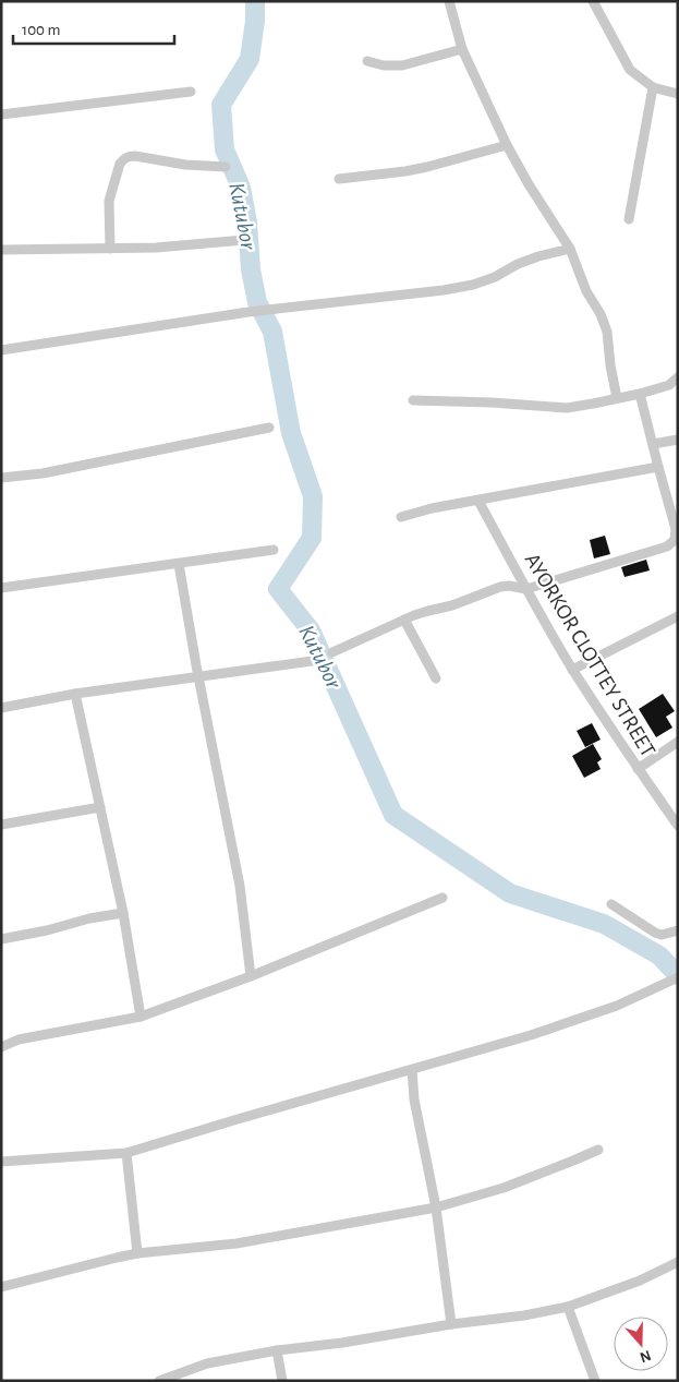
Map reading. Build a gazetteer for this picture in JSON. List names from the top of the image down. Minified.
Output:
{"streets":{"street":["AYORKOR CLOTTEY STREET"]},"water":["Kutubor"],"scale_bar":"100 m","north":"bottom"}
